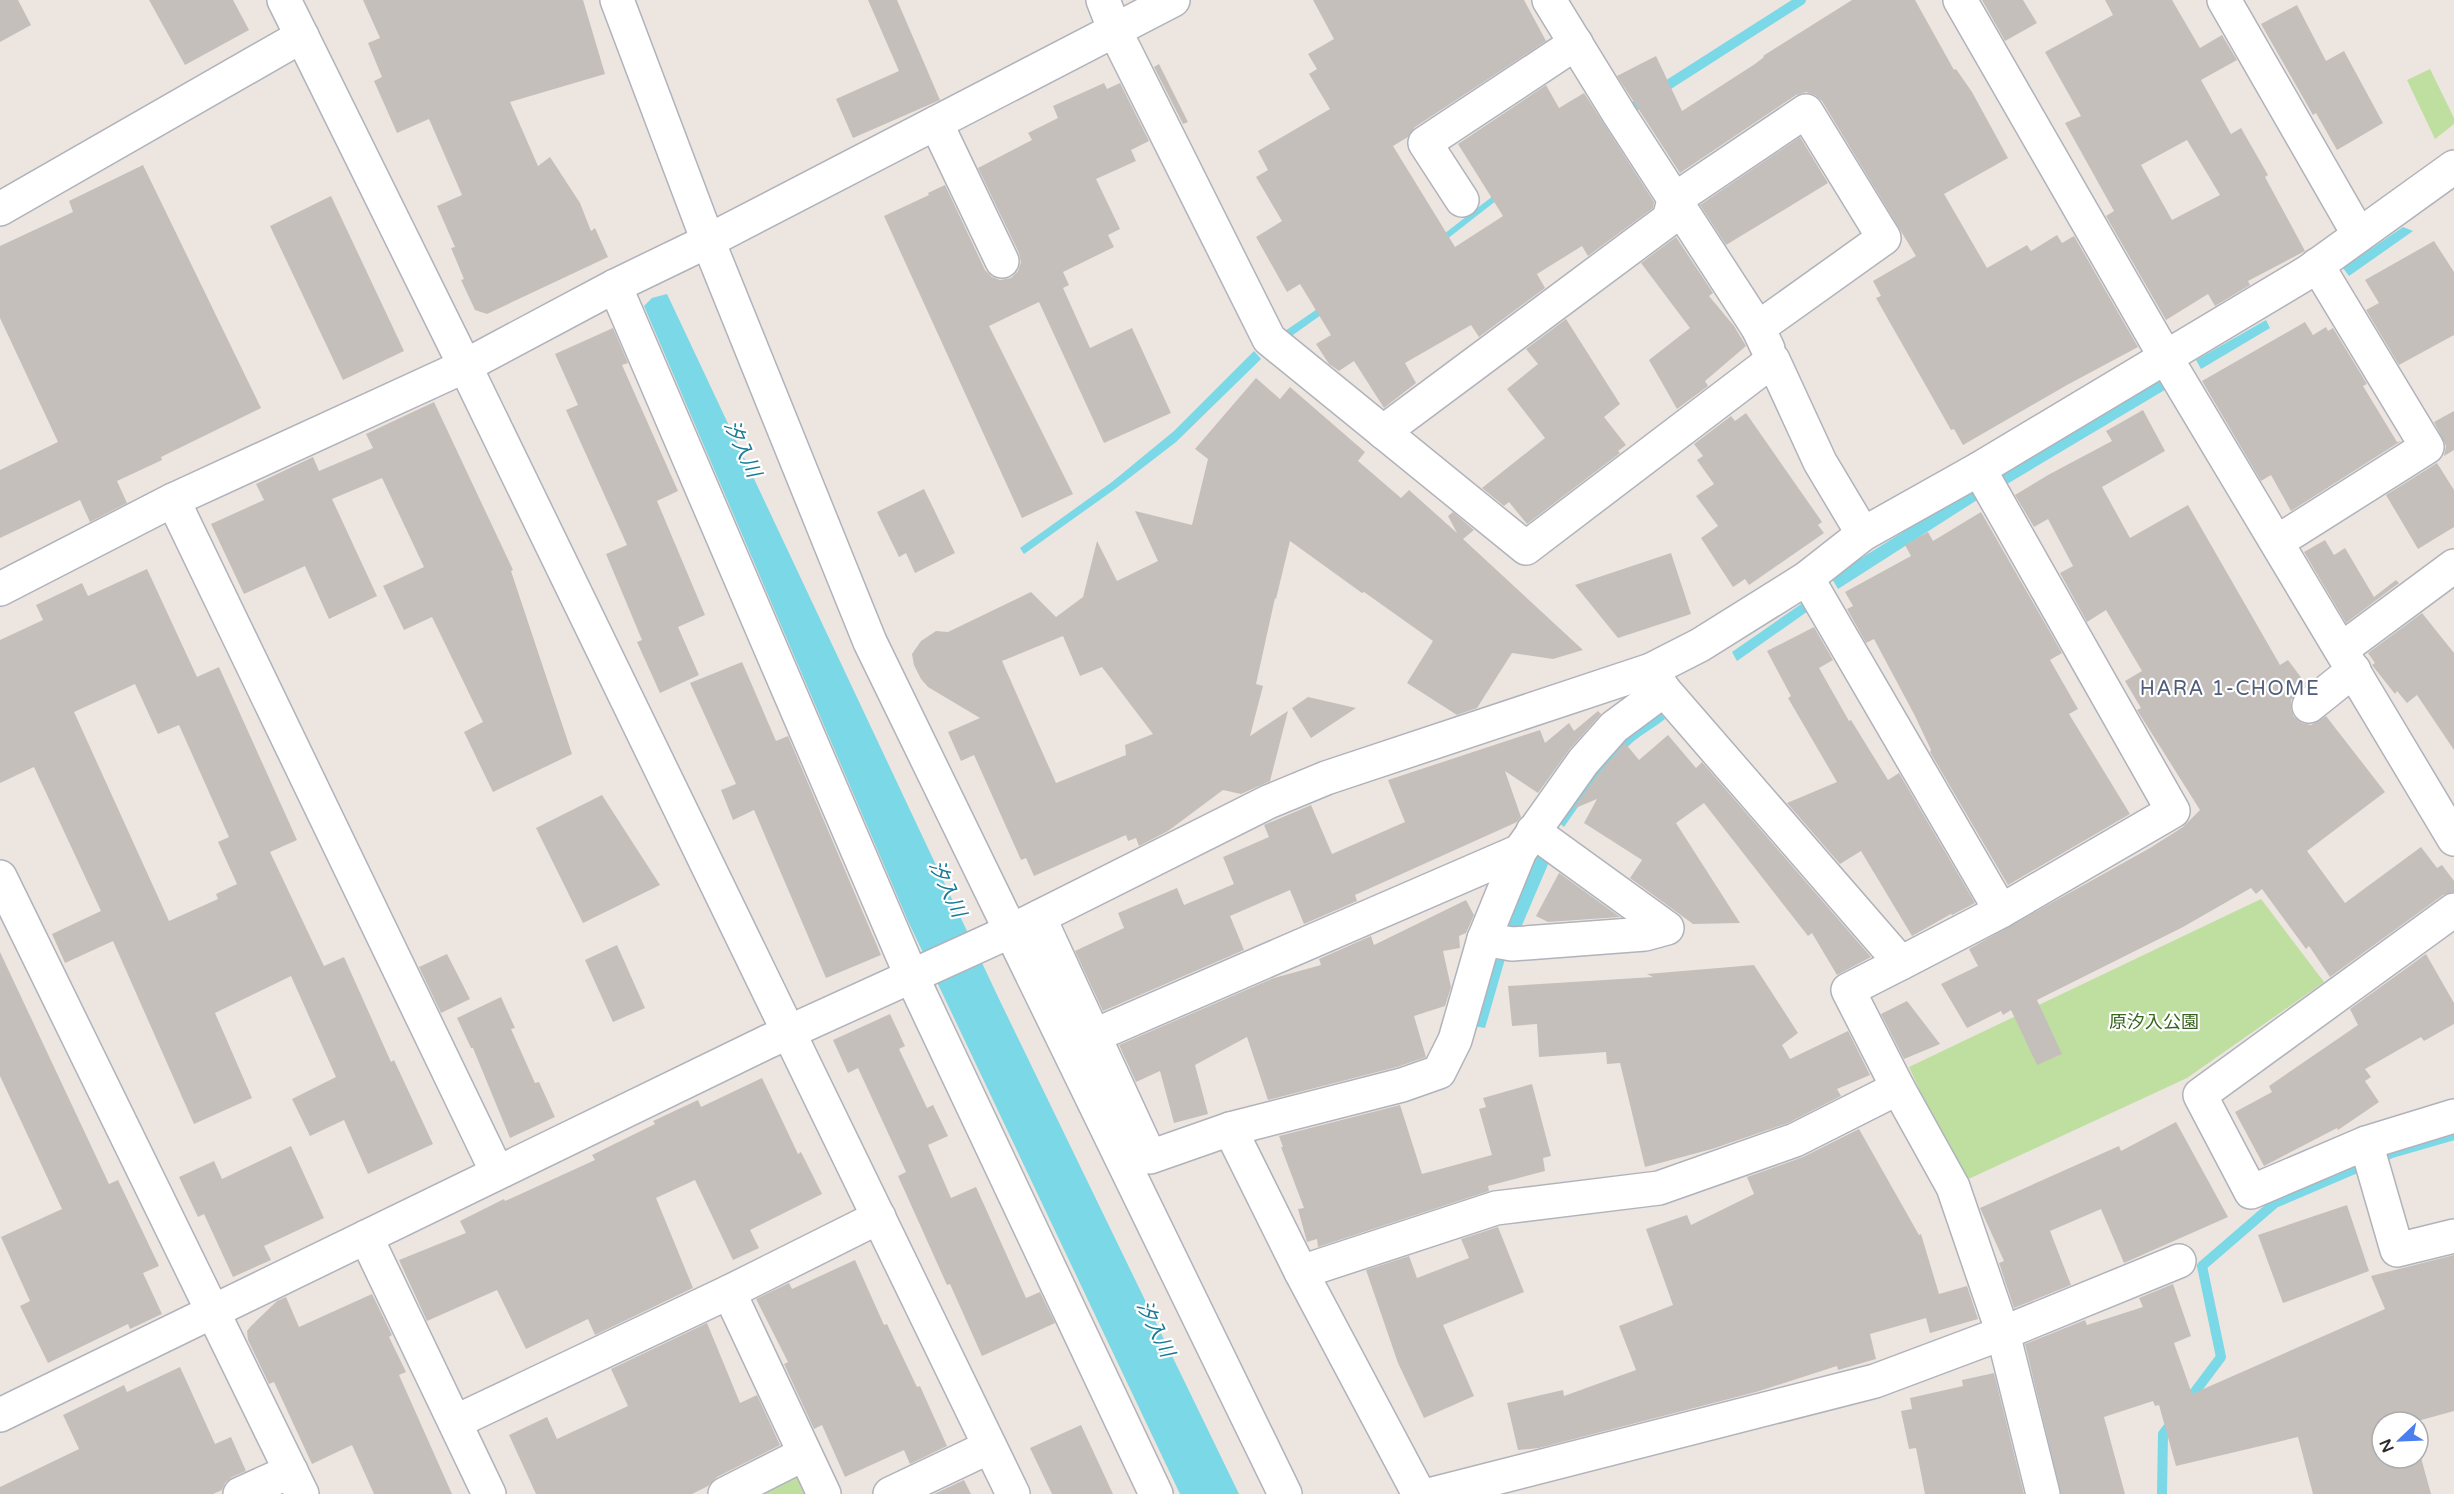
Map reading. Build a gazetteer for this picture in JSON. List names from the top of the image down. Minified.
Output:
{"districts":["HARA 1-CHOME"],"water":["汐入川"],"parks":["原汐入公園"],"north":"bottom left"}
